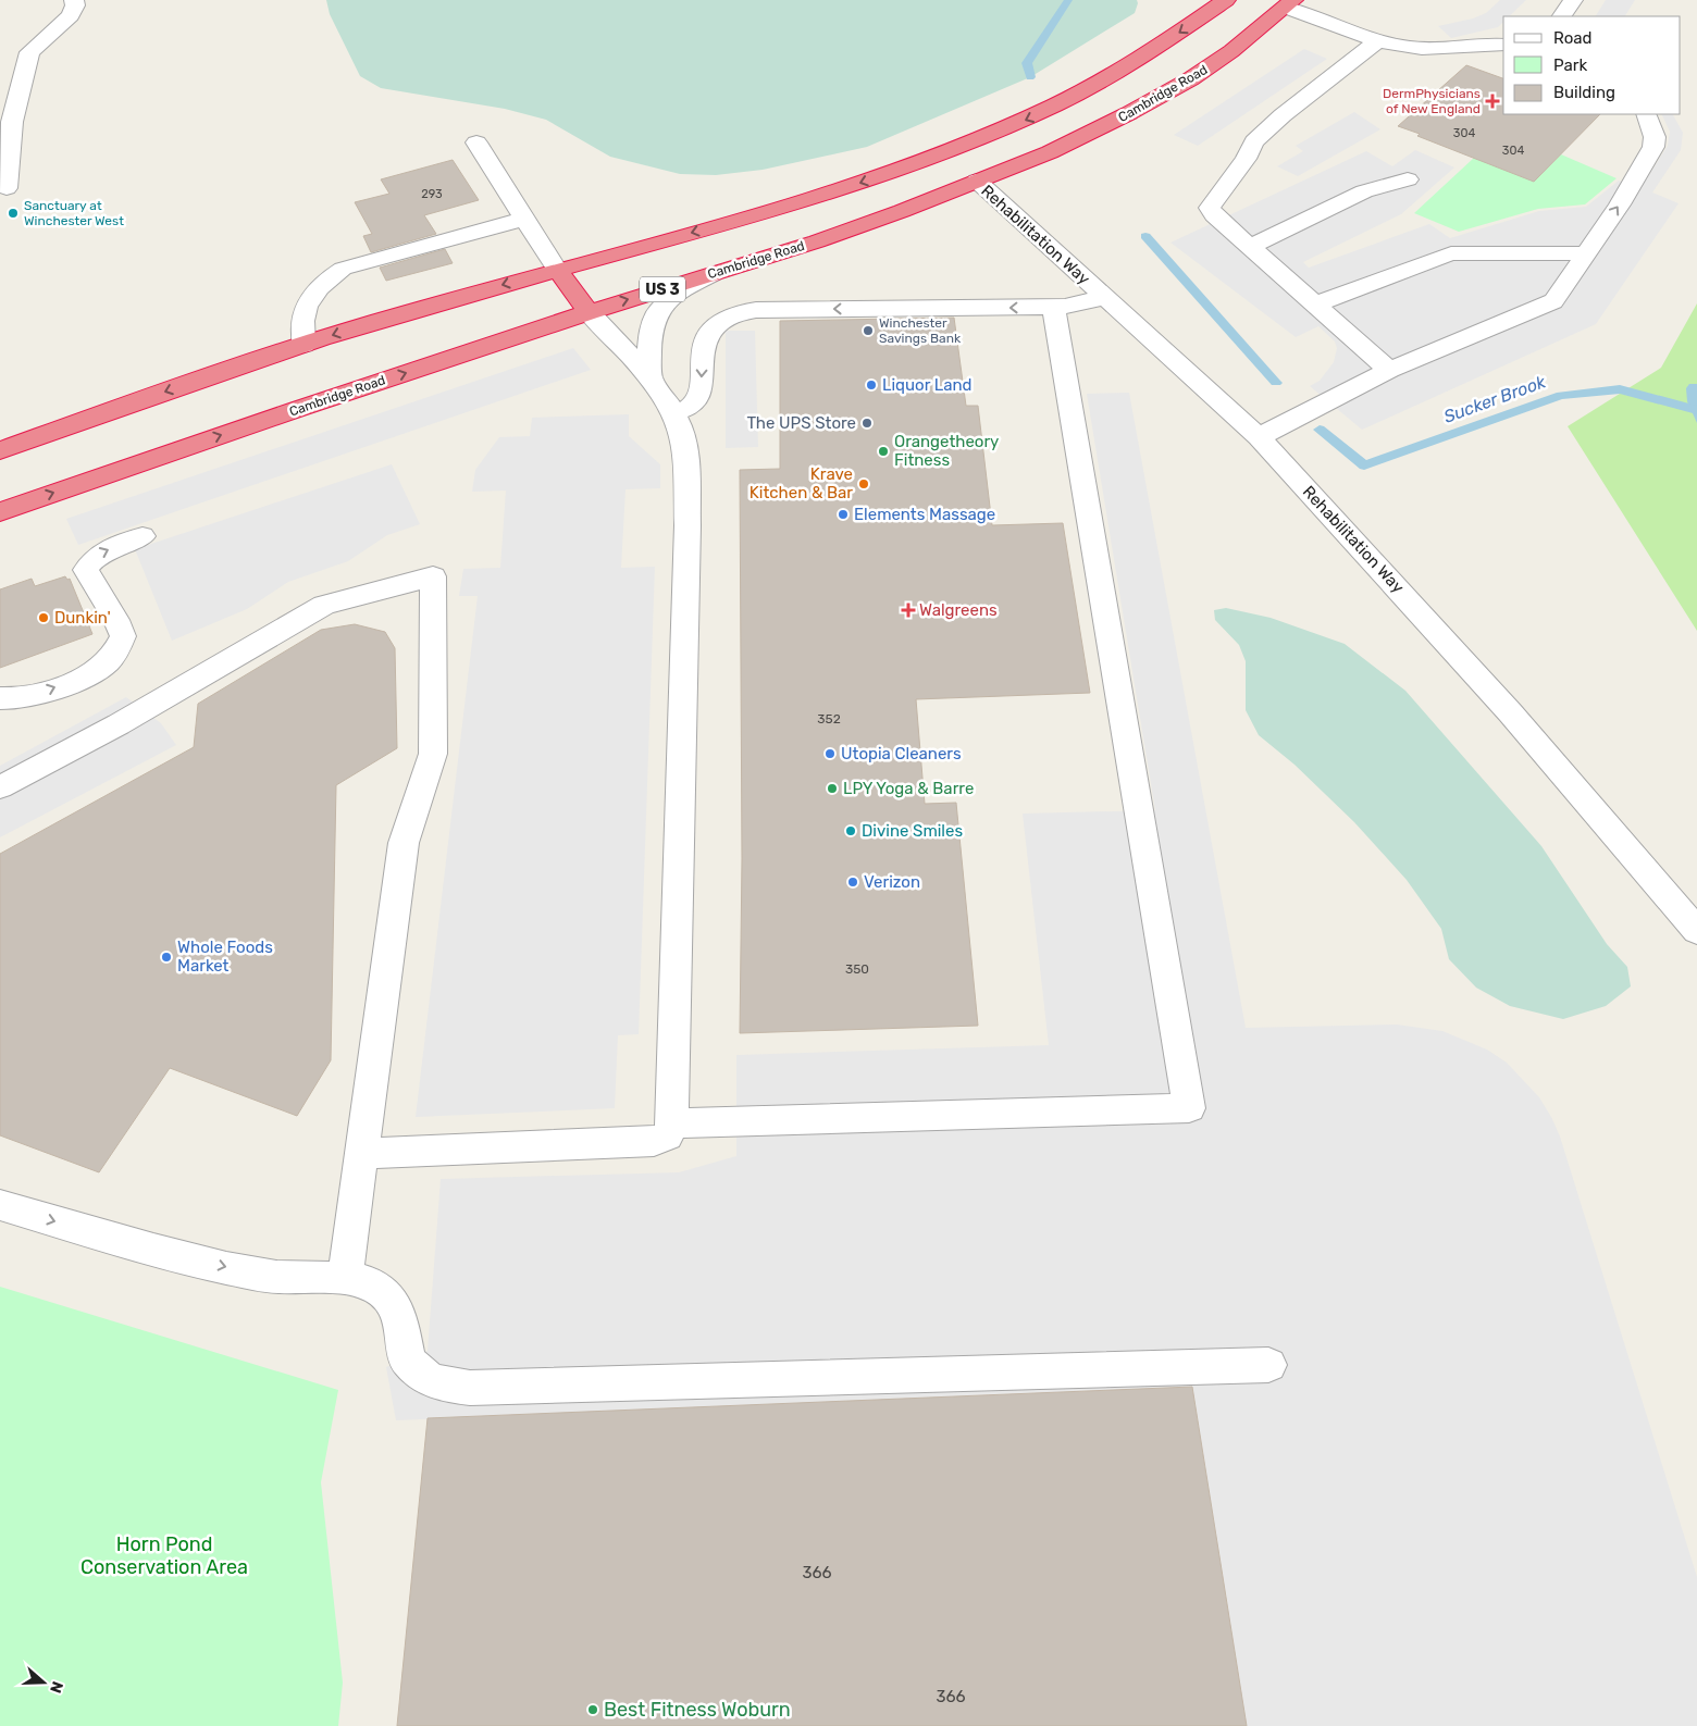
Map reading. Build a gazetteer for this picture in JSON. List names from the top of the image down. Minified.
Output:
{"streets":{"highway":["Cambridge Road","US 3"],"street":["Rehabilitation Way"]},"crossings":[["Cambridge Road","Rehabilitation Way"]],"water":["Sucker Brook"],"parks":["Horn Pond Conservation Area"],"places":{"health":["DermPhysicians of New England","Walgreens"],"other":["Sanctuary at Winchester West","Winchester Savings Bank","Liquor Land","The UPS Store","Orangetheory Fitness","Krave Kitchen & Bar","Elements Massage","Dunkin'","Utopia Cleaners","LPY Yoga & Barre","Divine Smiles","Verizon","Whole Foods Market","Best Fitness Woburn"]},"house_numbers":["304","304","293","352","350","366","366"],"legend":["Road","Park","Building"],"north":"right"}
